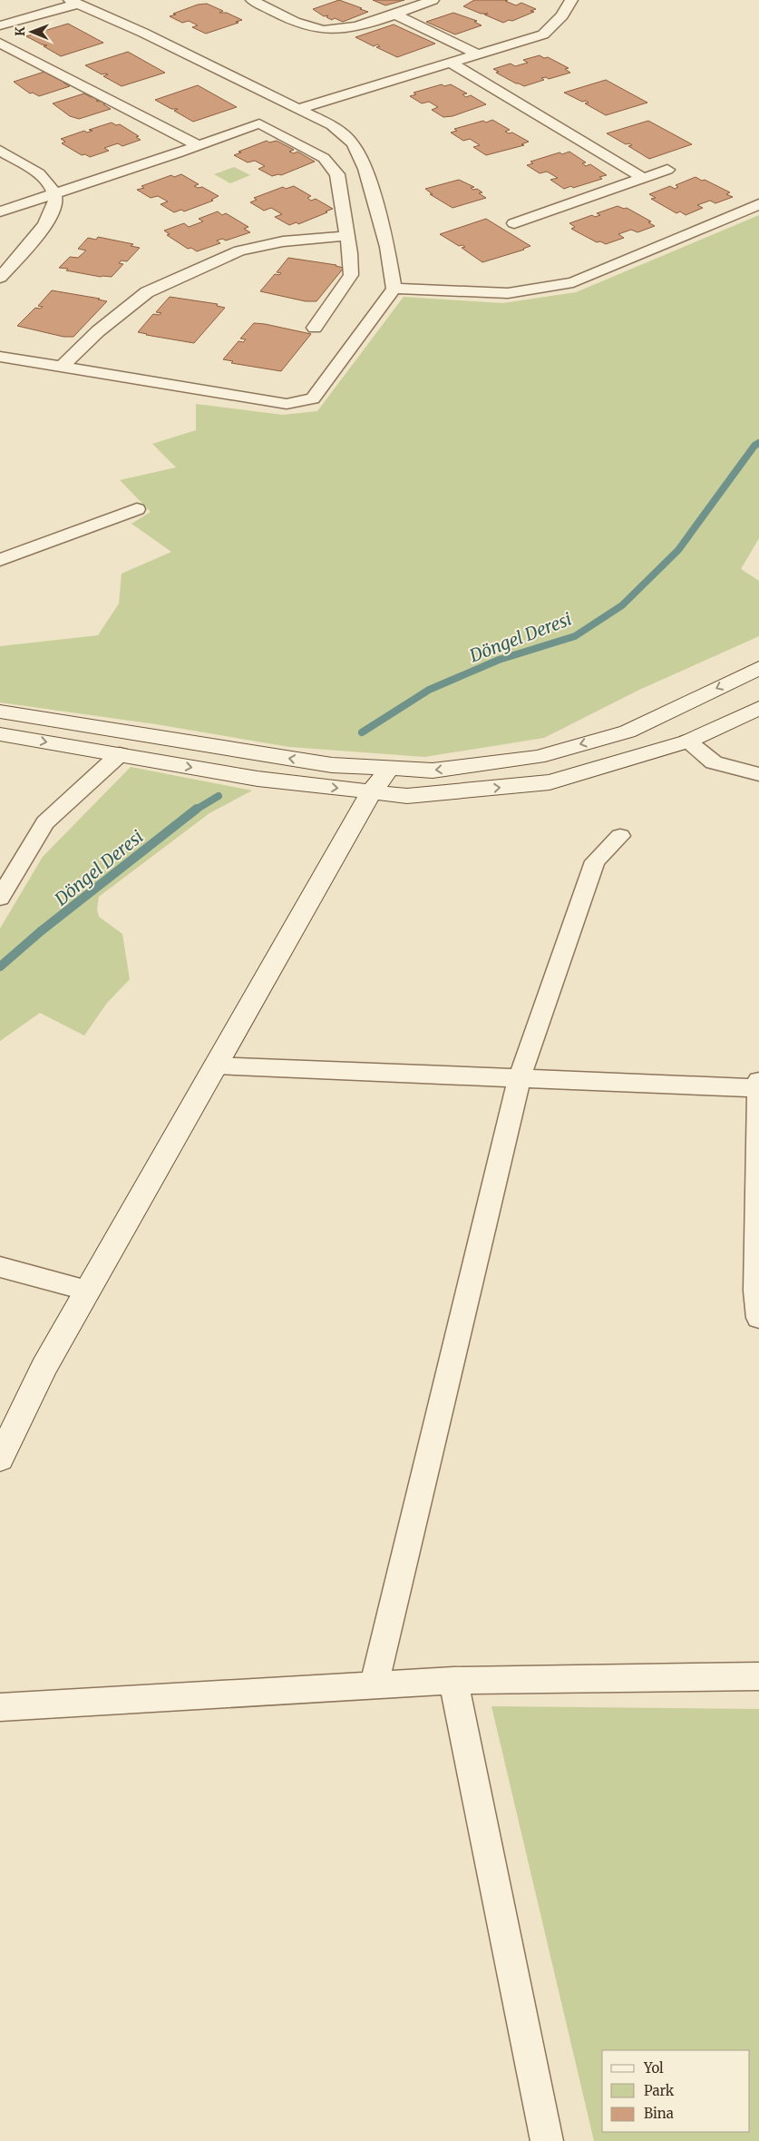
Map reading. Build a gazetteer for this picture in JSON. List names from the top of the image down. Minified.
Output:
{"water":["Döngel Deresi"],"legend":["Yol","Park","Bina"],"north":"left"}
